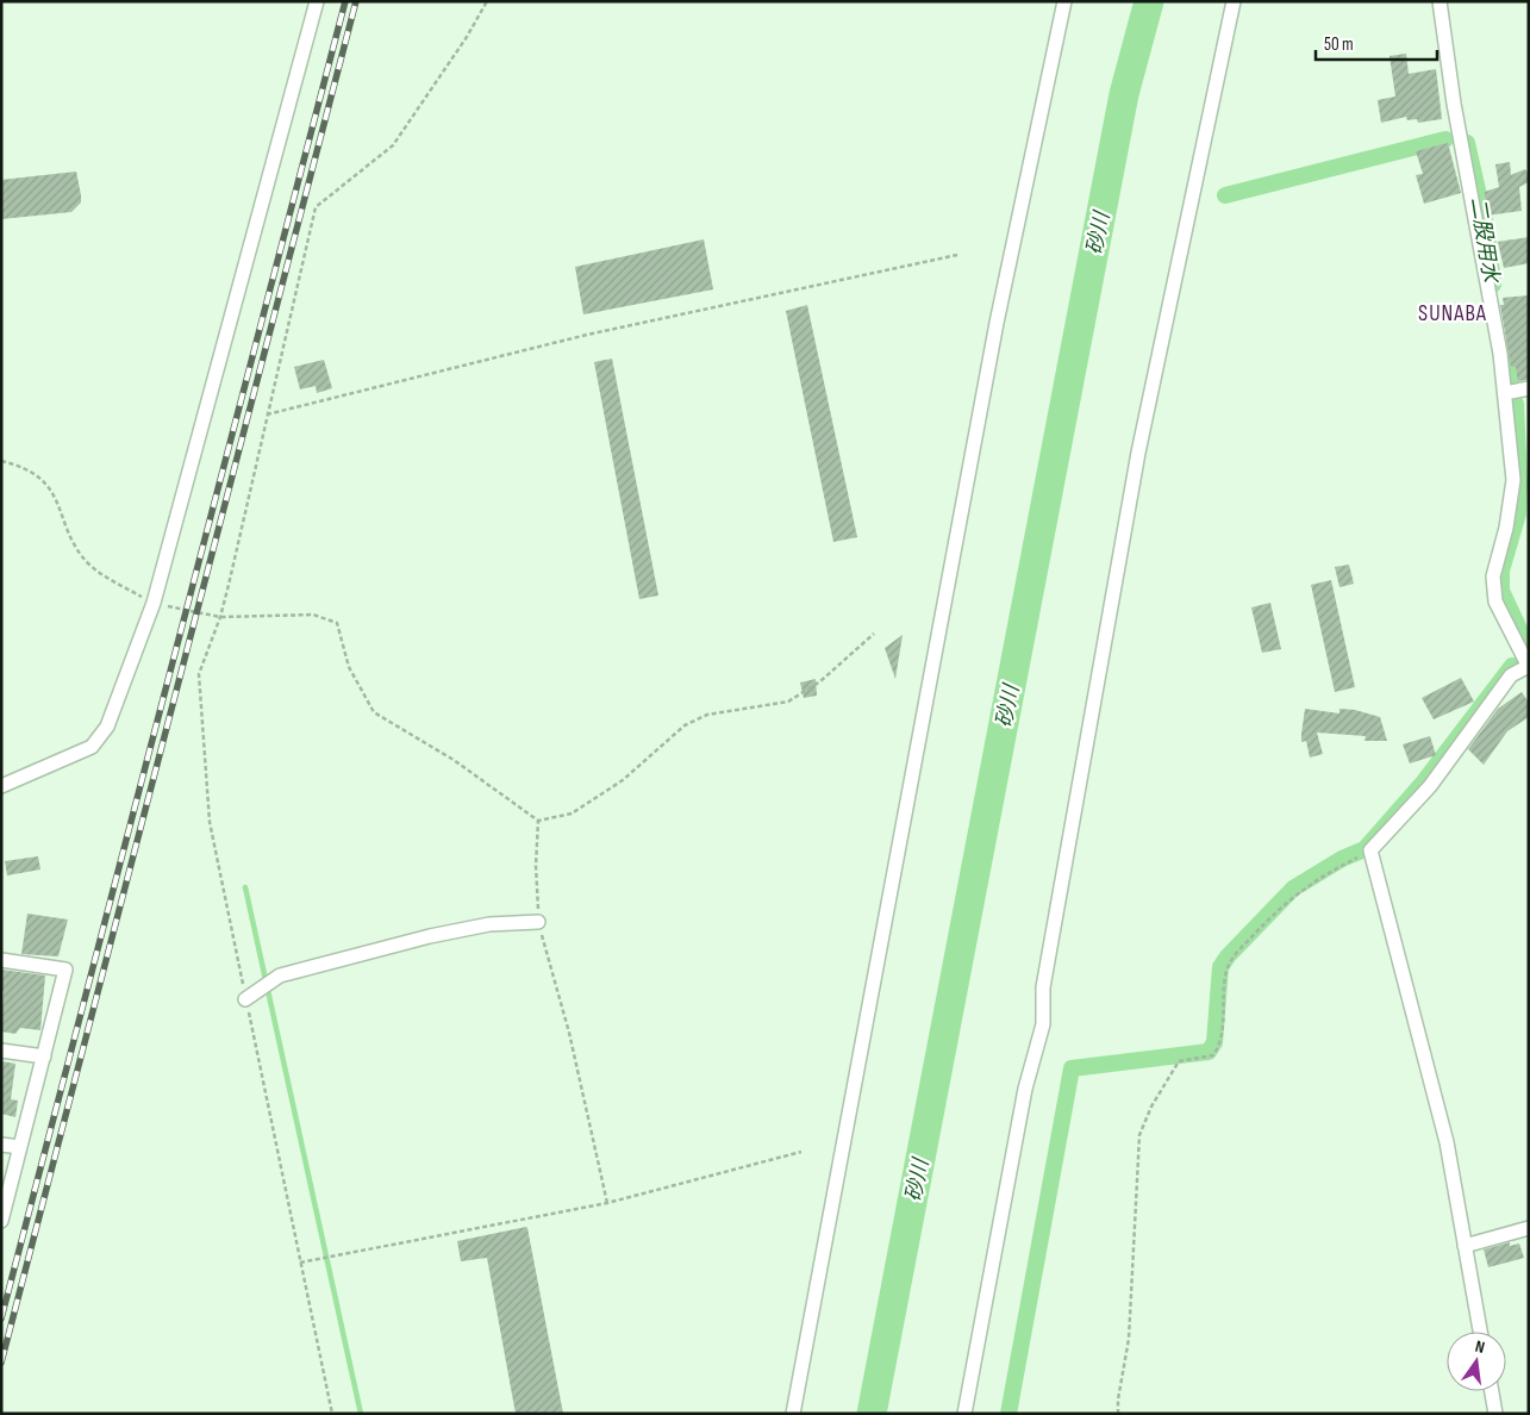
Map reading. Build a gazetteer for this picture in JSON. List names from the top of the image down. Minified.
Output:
{"districts":["SUNABA"],"water":["砂川","二股用水"],"scale_bar":"50 m","north":"top"}
